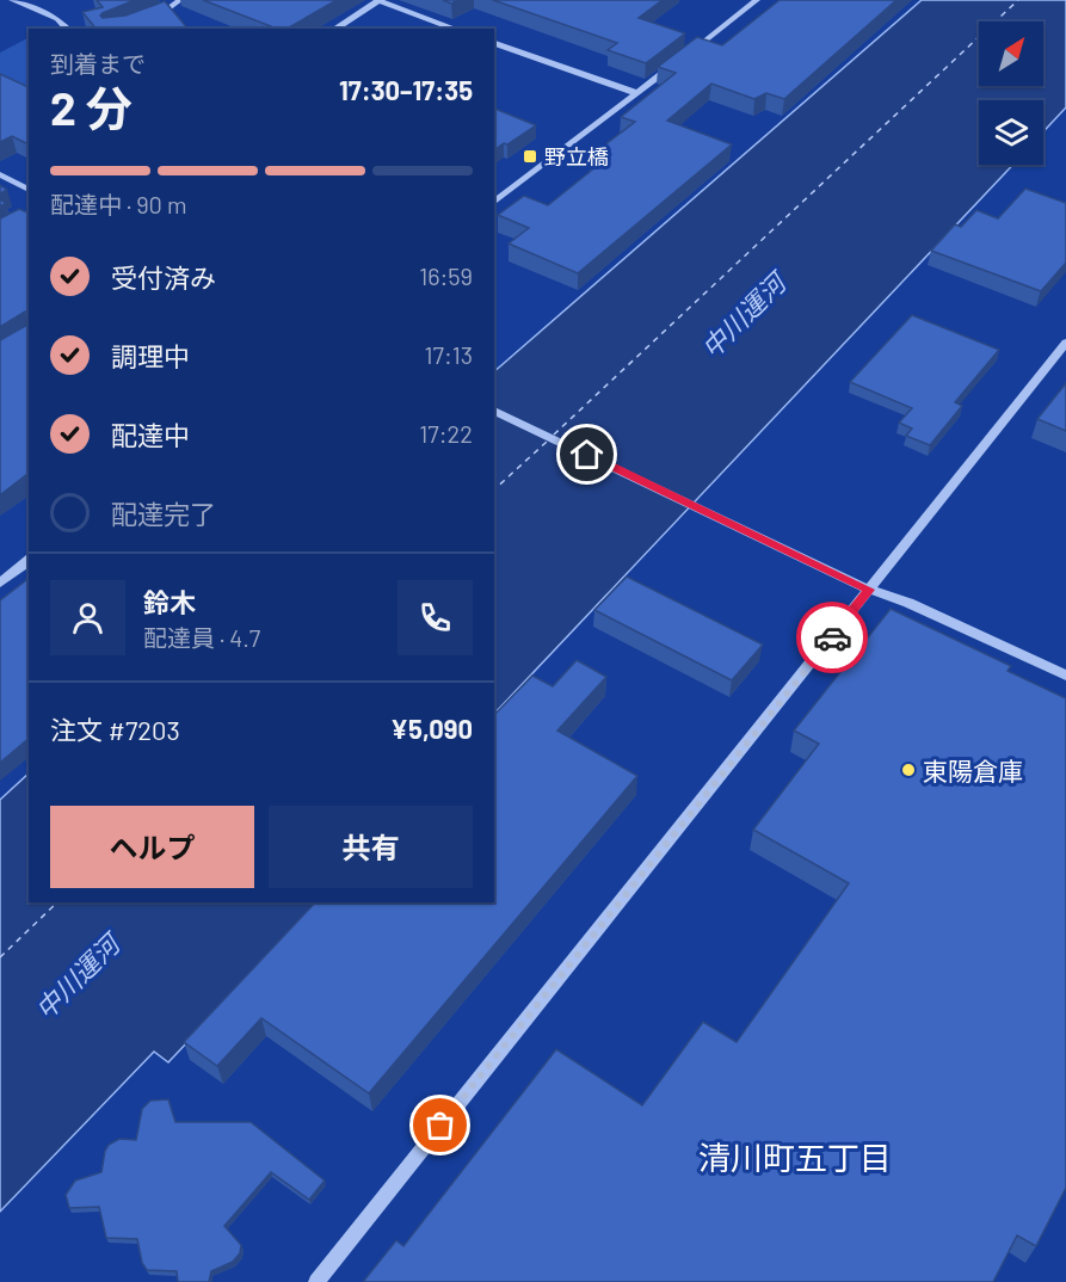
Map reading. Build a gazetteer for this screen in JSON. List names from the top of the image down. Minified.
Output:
{"districts":["清川町五丁目"],"water":["中川運河"],"places":{"transit":["野立橋"],"other":["東陽倉庫"]},"north":"top right","page":{"heading":["2 分","到着まで","17:30–17:35"],"panel":["鈴木","配達員 · 4.7","注文 #7203","¥5,090"],"bar":"配達中 · 90 m","list":[["受付済み","16:59"],["調理中","17:13"],["配達中","17:22"],"配達完了"],"buttons":["ヘルプ","共有"]}}
